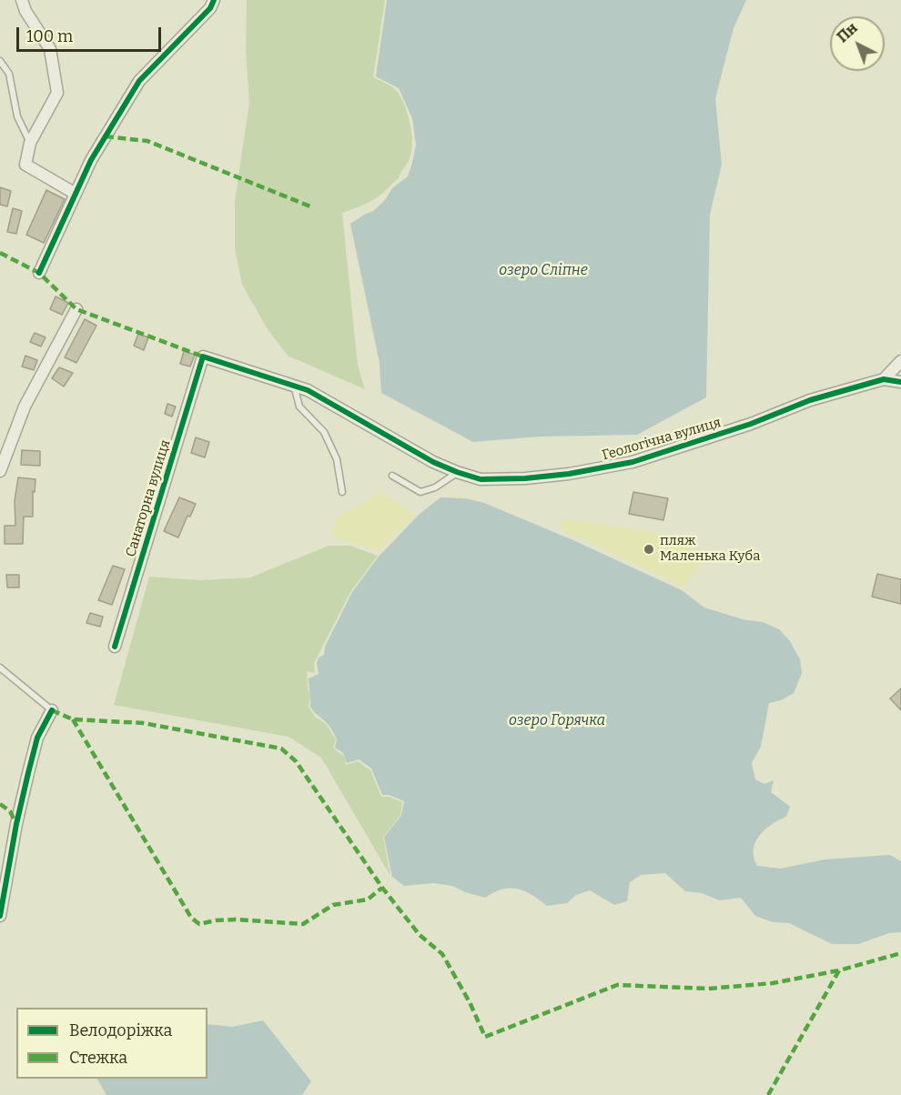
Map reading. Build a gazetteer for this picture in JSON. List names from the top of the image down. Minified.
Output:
{"streets":{"street":["Геологічна вулиця","Санаторна вулиця"]},"crossings":[["Геологічна вулиця","Санаторна вулиця"]],"water":["озеро Сліпне","озеро Горячка"],"places":["пляж Маленька Куба"],"legend":["Велодоріжка","Стежка"],"scale_bar":"100 m","north":"top left"}
